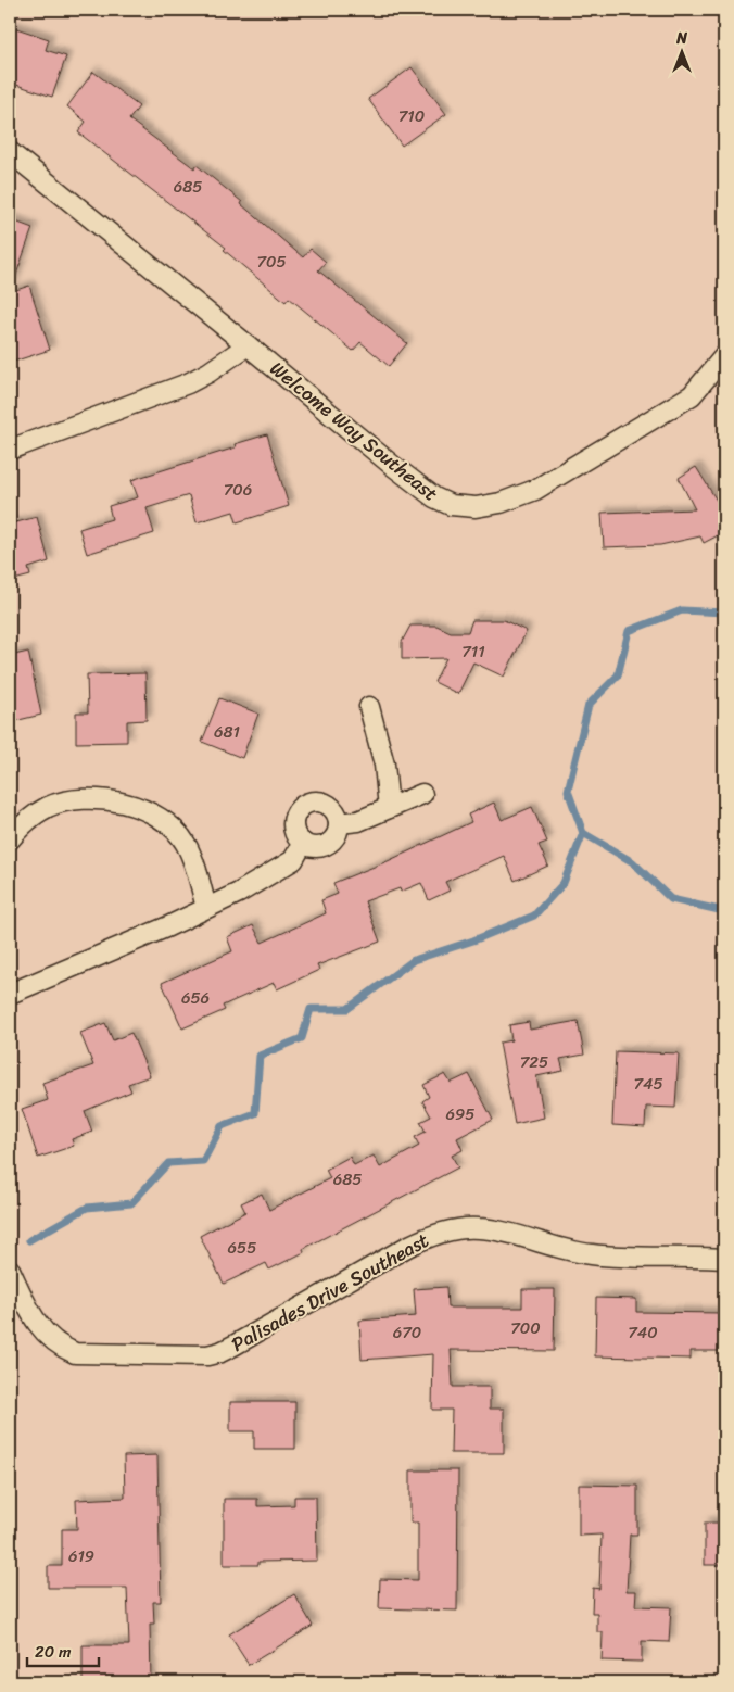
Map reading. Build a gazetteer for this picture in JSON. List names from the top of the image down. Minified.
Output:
{"streets":{"street":["Welcome Way Southeast","Palisades Drive Southeast"]},"house_numbers":["710","685","705","706","711","681","656","725","745","695","685","655","700","670","740","619"],"scale_bar":"20 m","north":"top"}
